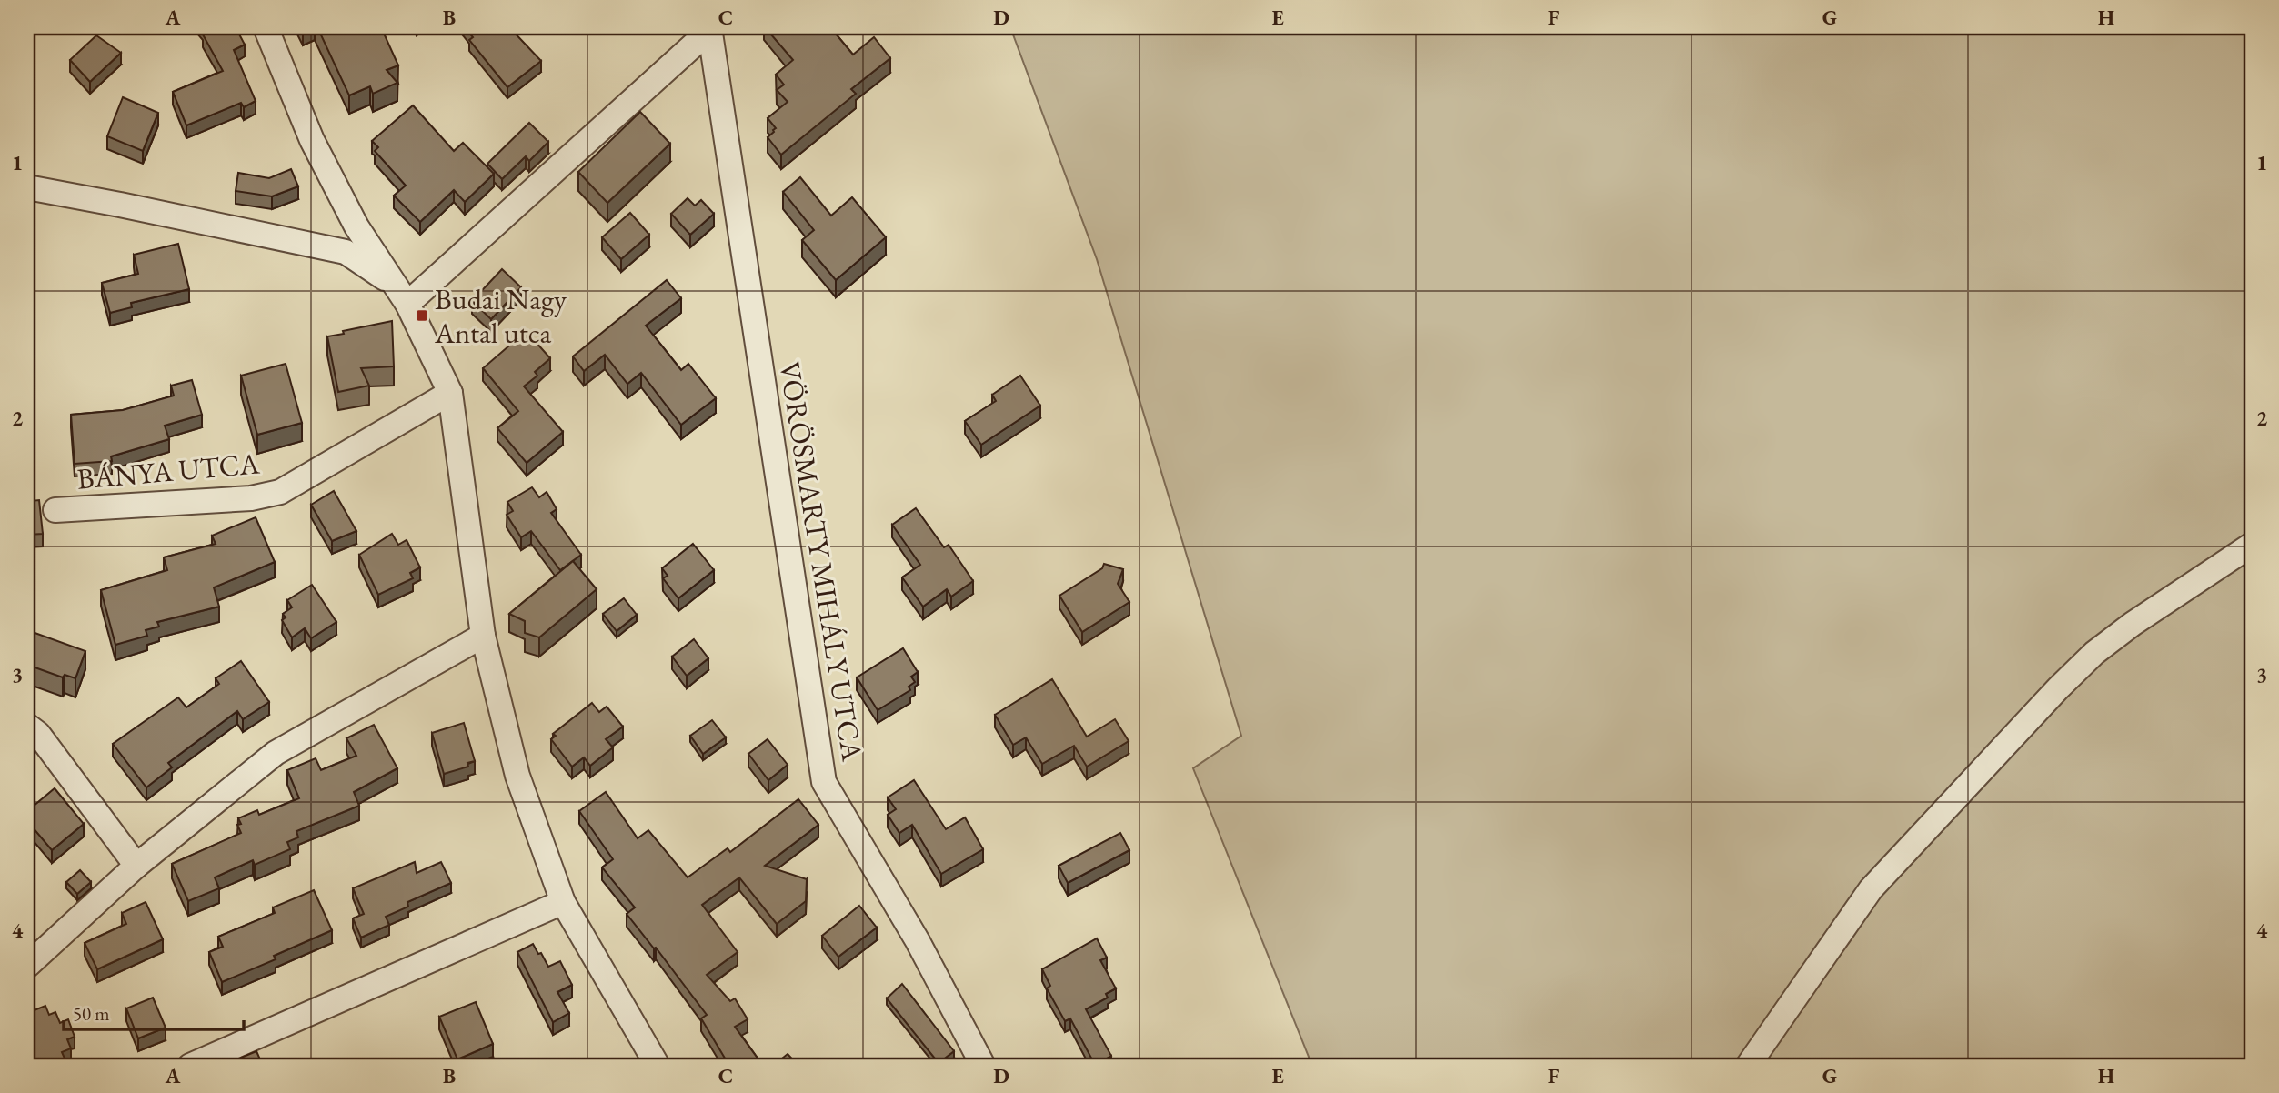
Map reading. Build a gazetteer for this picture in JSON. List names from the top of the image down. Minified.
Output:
{"streets":{"street":["BÁNYA UTCA","VÖRÖSMARTY MIHÁLY UTCA"]},"places":{"transit":["Budai Nagy Antal utca"]},"scale_bar":"50 m","grid":{"columns":["A","B","C","D","E","F","G","H"],"rows":["1","2","3","4"]}}
